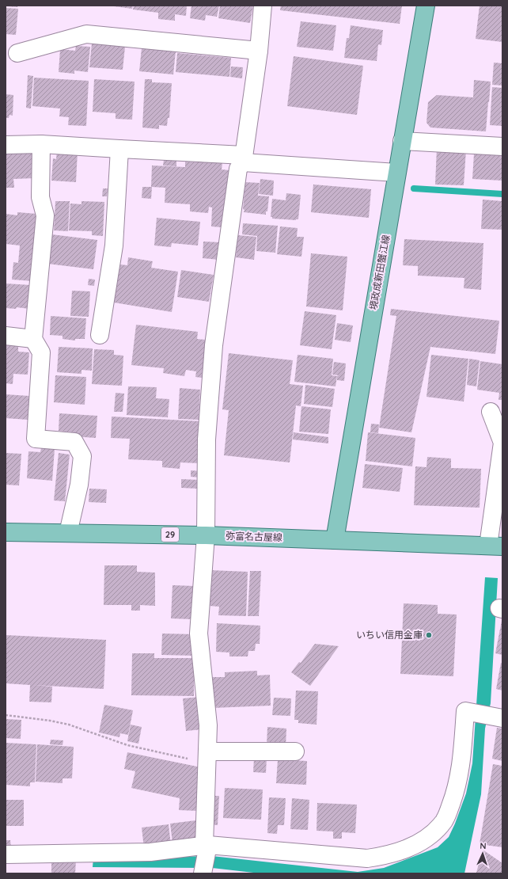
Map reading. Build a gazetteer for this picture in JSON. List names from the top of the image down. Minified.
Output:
{"streets":{"main road":["境政成新田蟹江線","29","弥富名古屋線"]},"crossings":[["境政成新田蟹江線","弥富名古屋線"]],"places":["いちい信用金庫"],"north":"top"}
